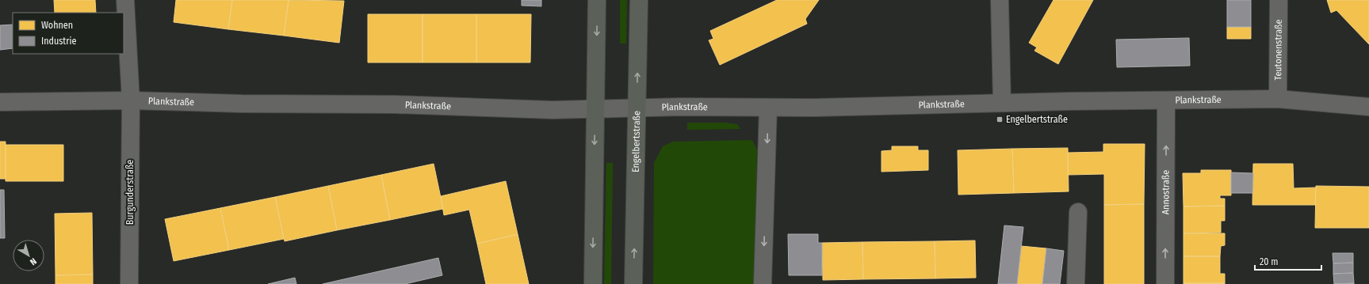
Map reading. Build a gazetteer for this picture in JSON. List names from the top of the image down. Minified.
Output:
{"streets":{"main road":["Engelbertstraße"],"street":["Teutonenstraße","Plankstraße","Burgunderstraße","Annostraße"]},"crossings":[["Teutonenstraße","Plankstraße"],["Plankstraße","Engelbertstraße"],["Plankstraße","Burgunderstraße"],["Plankstraße","Annostraße"]],"places":{"transit":["Engelbertstraße"]},"legend":["Wohnen","Industrie"],"scale_bar":"20 m","north":"bottom right"}
